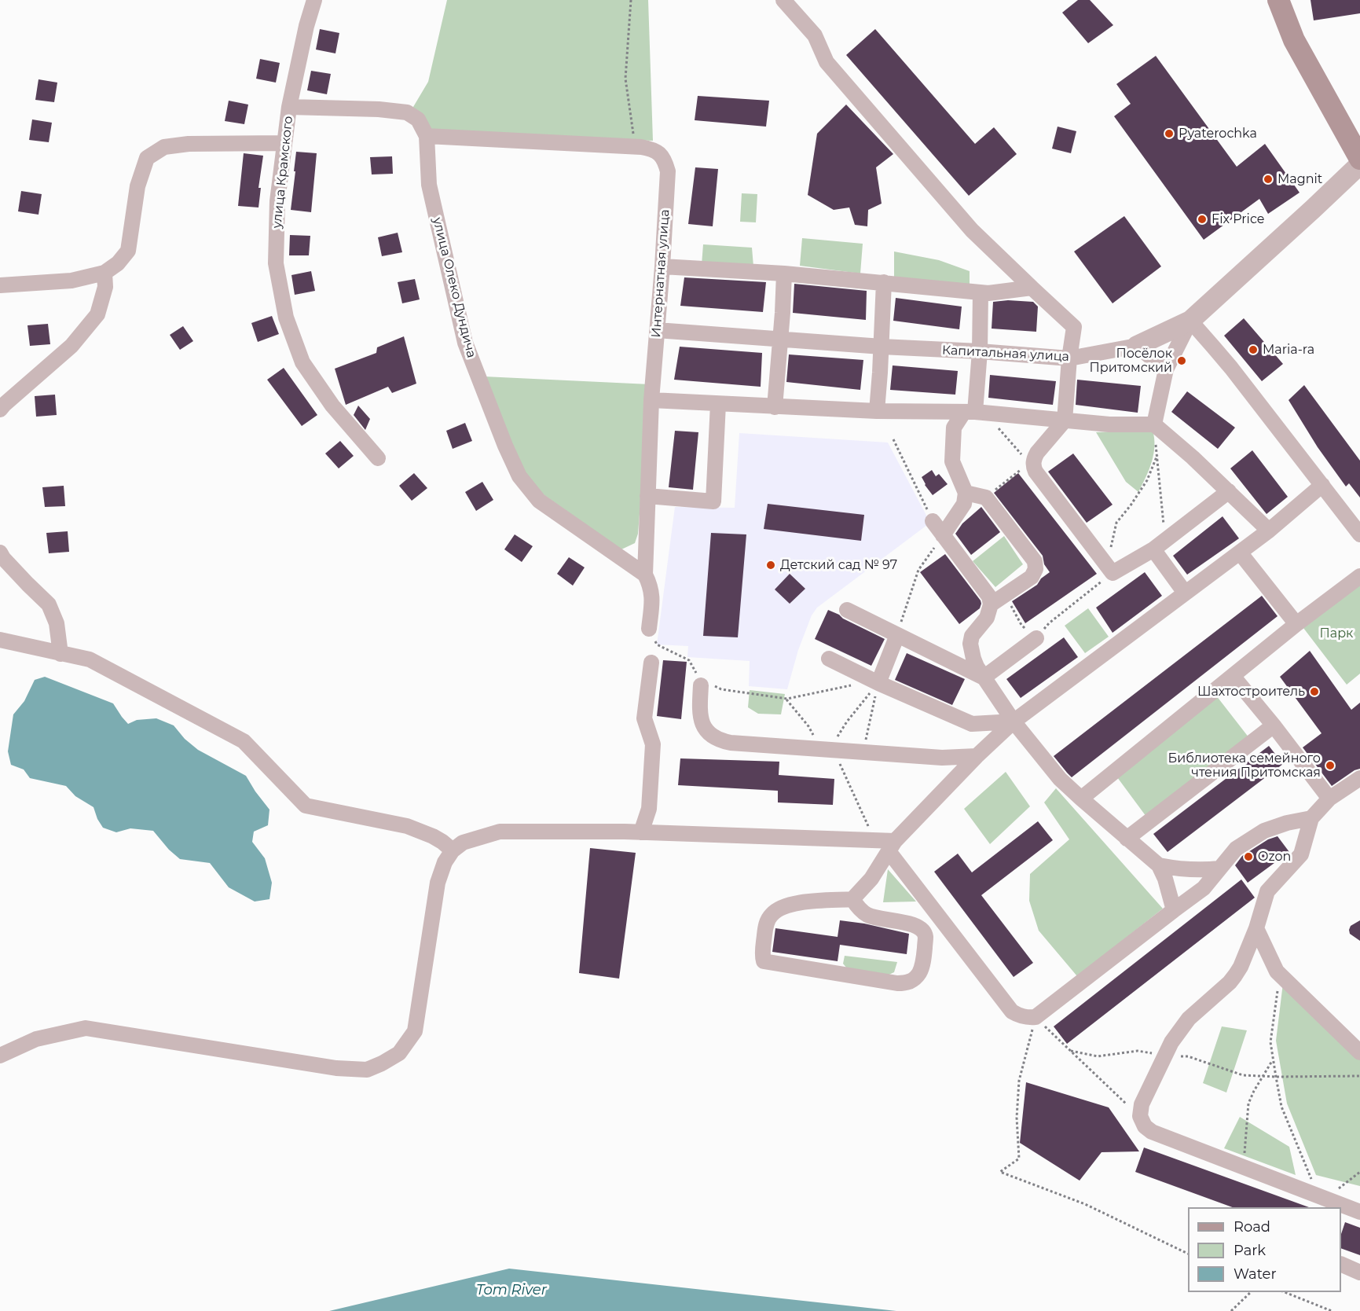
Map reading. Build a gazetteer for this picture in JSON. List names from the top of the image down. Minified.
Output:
{"streets":{"street":["улица Крамского","Интернатная улица","улица Олеко Дундича","Капитальная улица"]},"crossings":[["Интернатная улица","улица Олеко Дундича"],["Интернатная улица","Капитальная улица"]],"water":["Tom River"],"parks":["Парк"],"places":["Pyaterochka","Magnit","Fix Price","Maria-ra","Посёлок Притомский","Детский сад № 97","Шахтостроитель","Библиотека семейного чтения Притомская","Ozon"],"legend":["Road","Park","Water"]}
